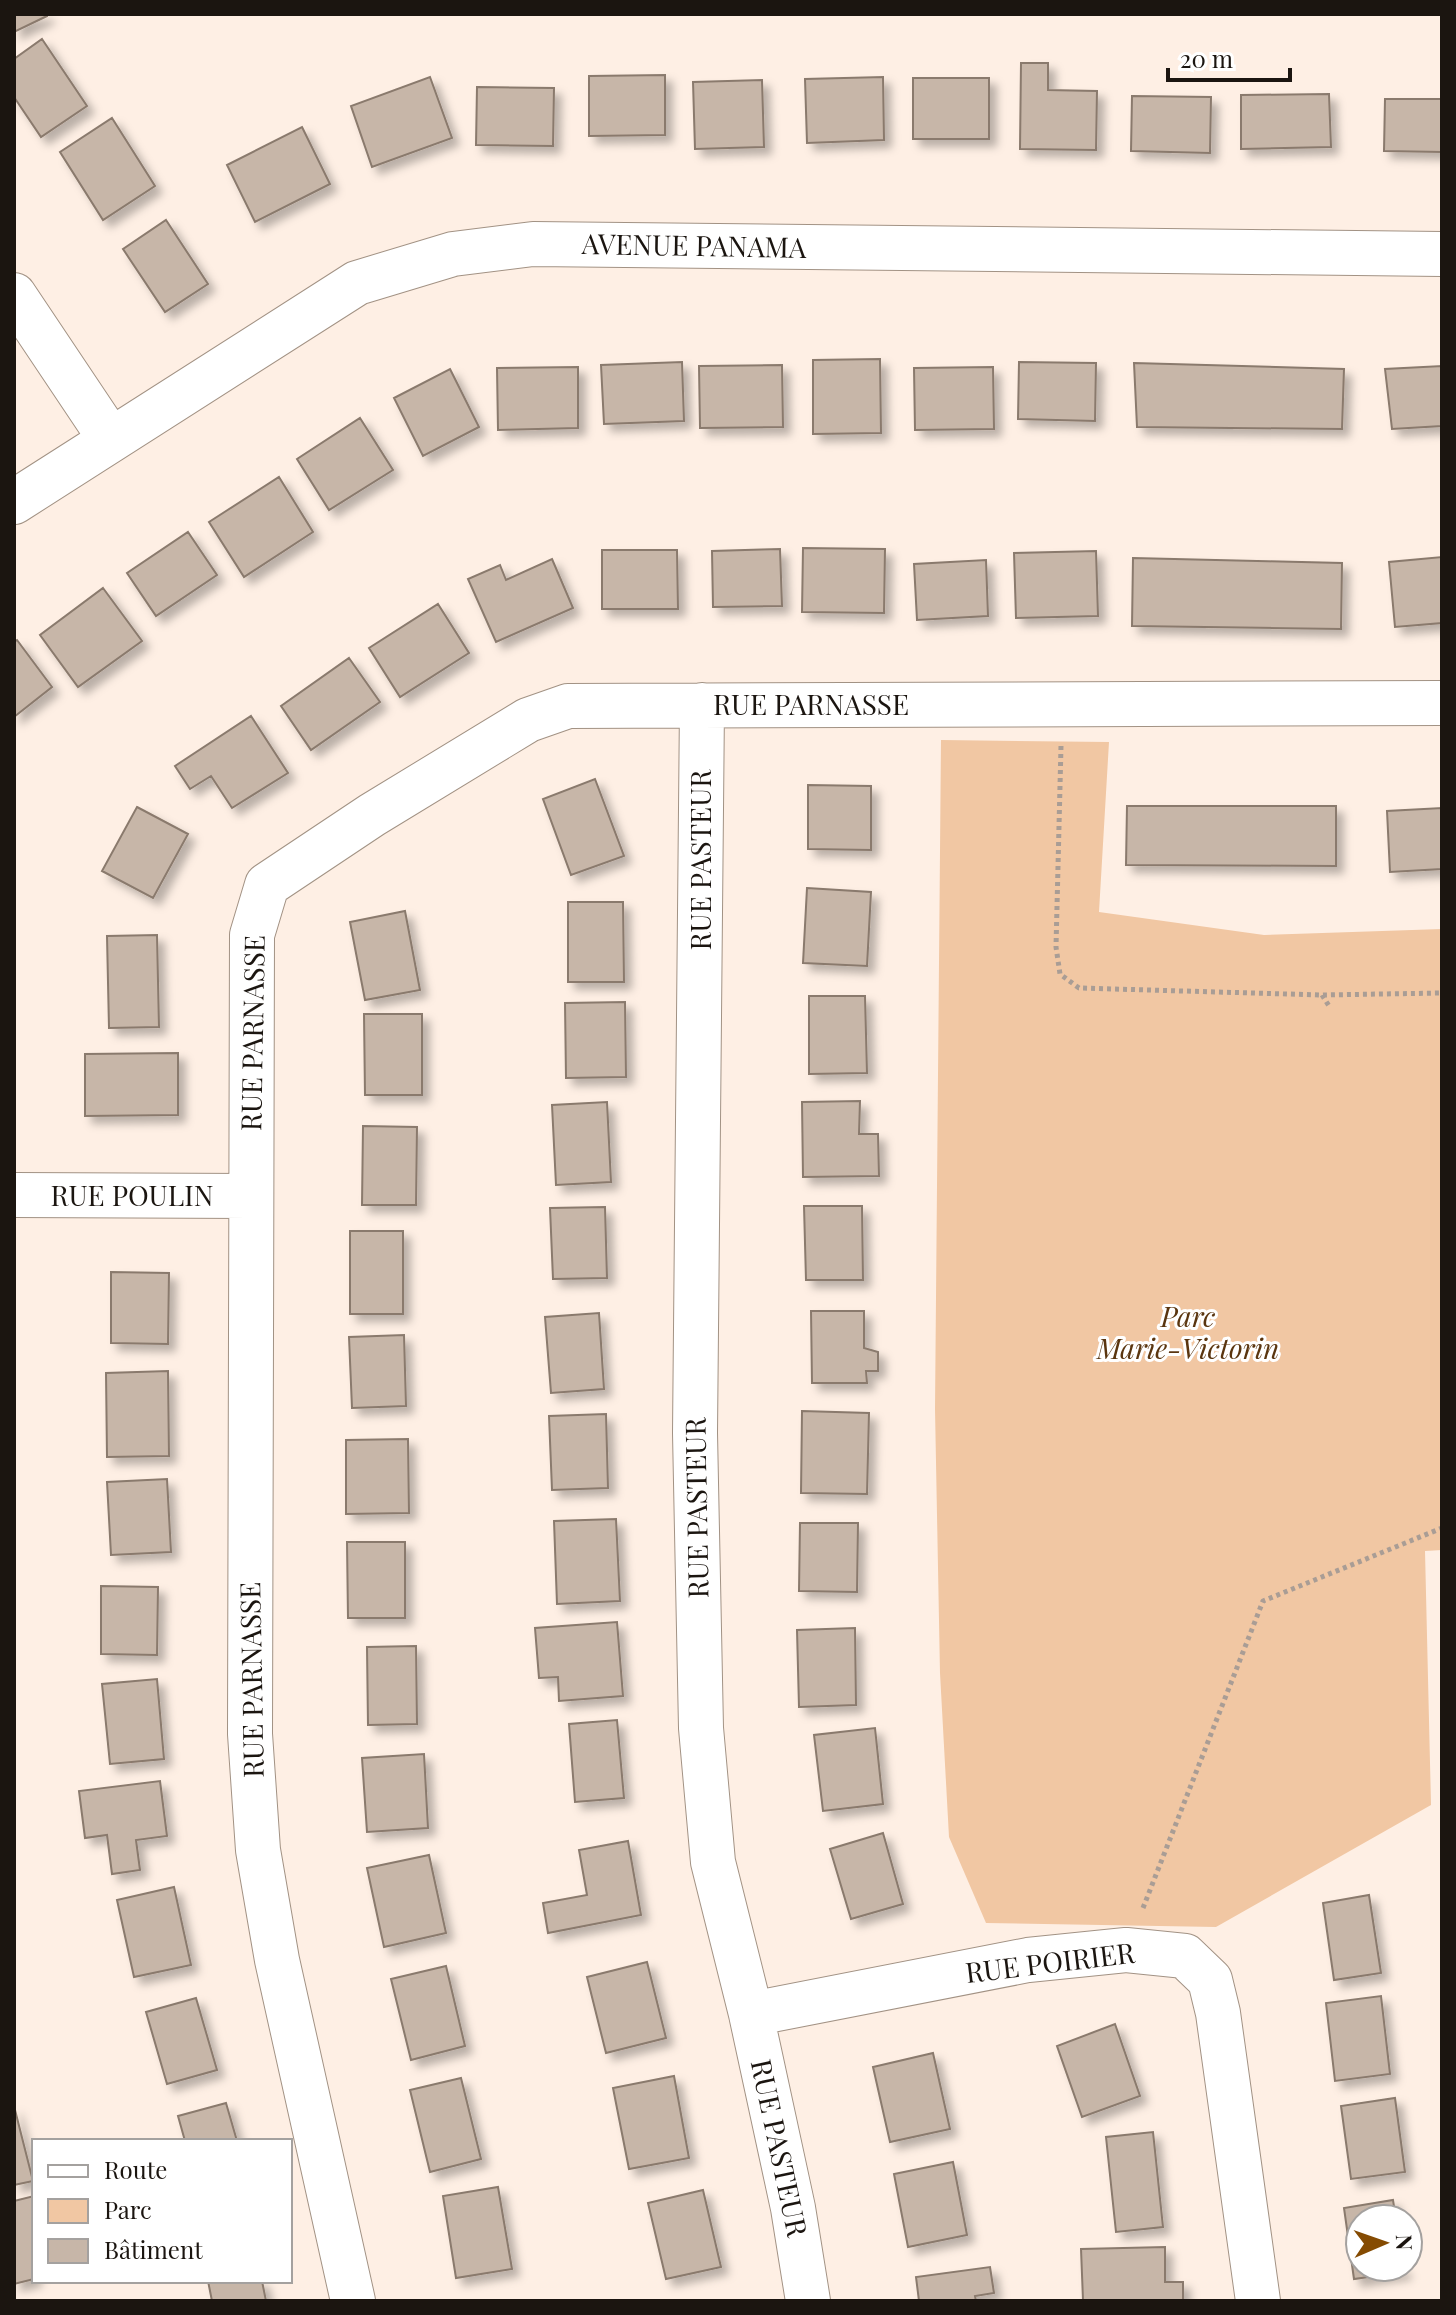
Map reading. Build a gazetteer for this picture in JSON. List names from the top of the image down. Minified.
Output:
{"streets":{"street":["AVENUE PANAMA","RUE PARNASSE","RUE PASTEUR","RUE POULIN","RUE POIRIER"]},"crossings":[["RUE PARNASSE","RUE PASTEUR"],["RUE PARNASSE","RUE POULIN"],["RUE PASTEUR","RUE POIRIER"]],"parks":["Parc Marie-Victorin"],"legend":["Route","Parc","Bâtiment"],"scale_bar":"20 m","north":"right"}
